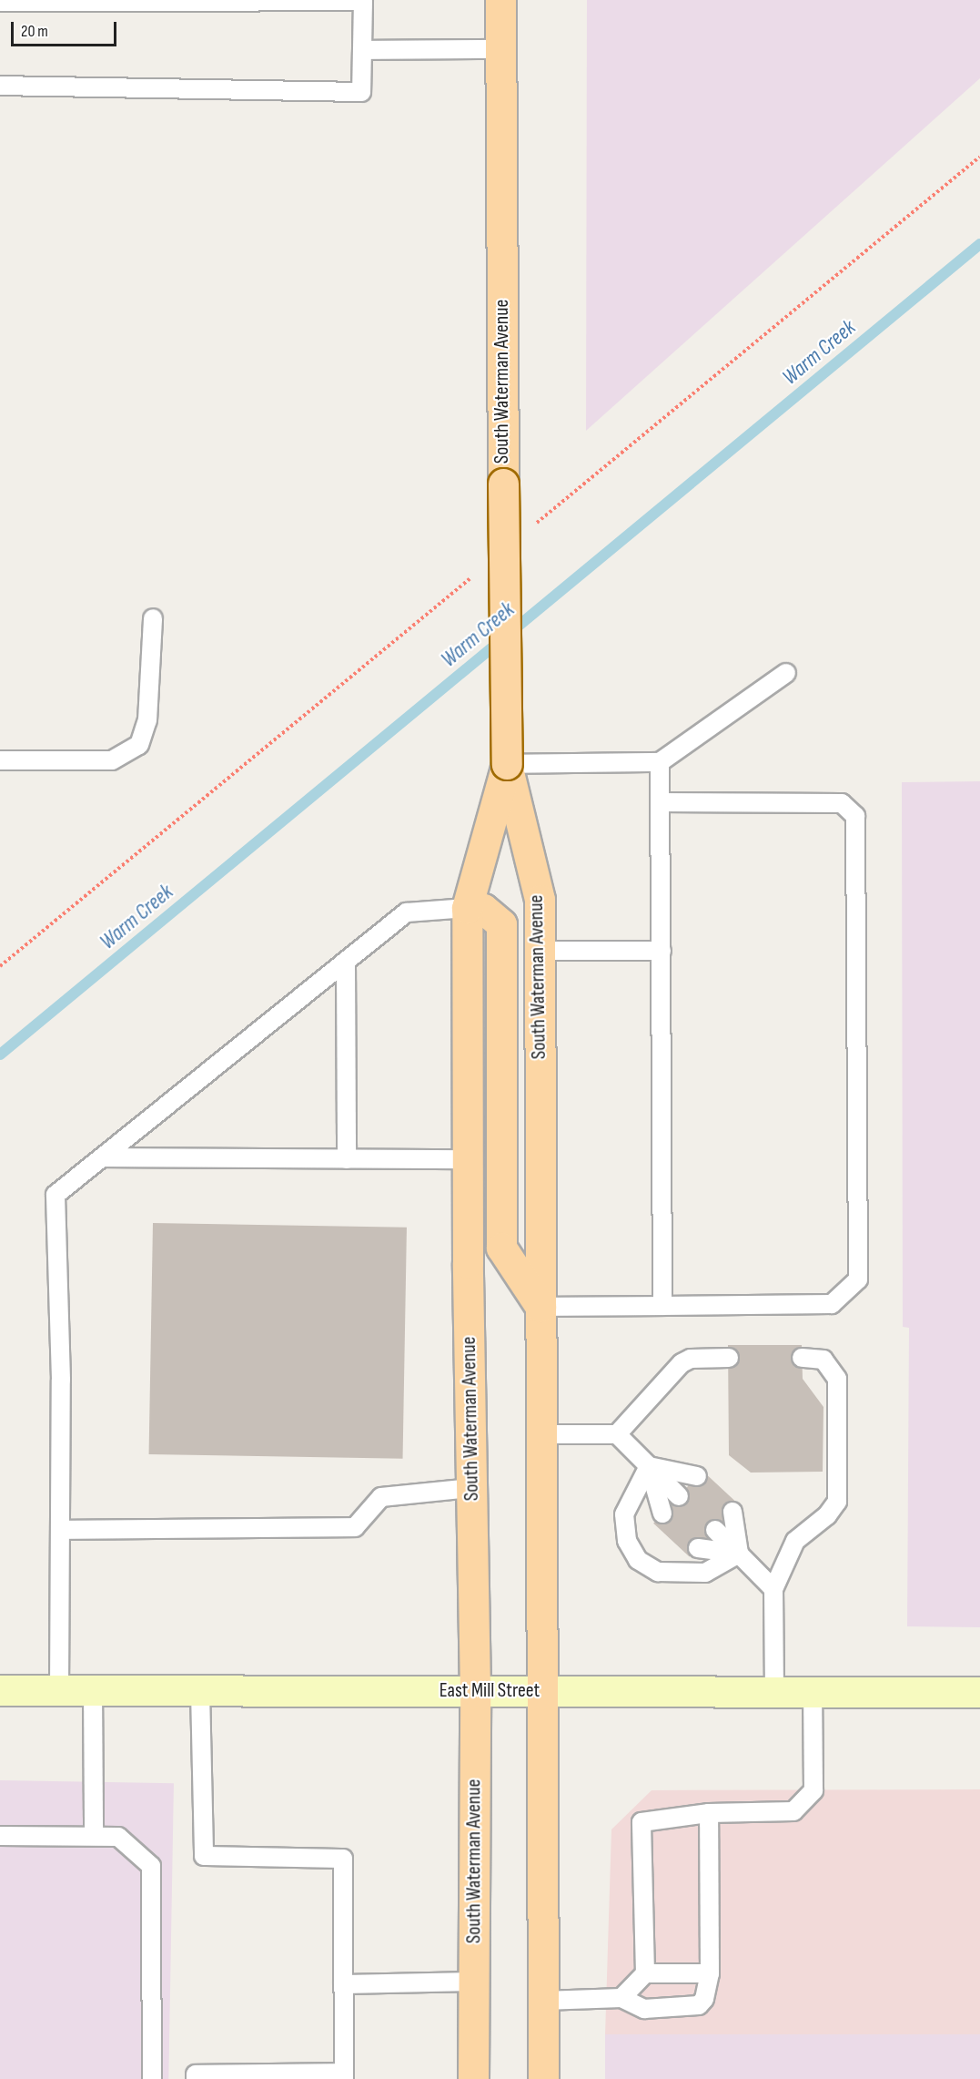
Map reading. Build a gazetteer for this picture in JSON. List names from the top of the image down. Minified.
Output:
{"streets":{"main road":["South Waterman Avenue","East Mill Street"]},"crossings":[["South Waterman Avenue","East Mill Street"]],"water":["Warm Creek"],"scale_bar":"20 m"}
